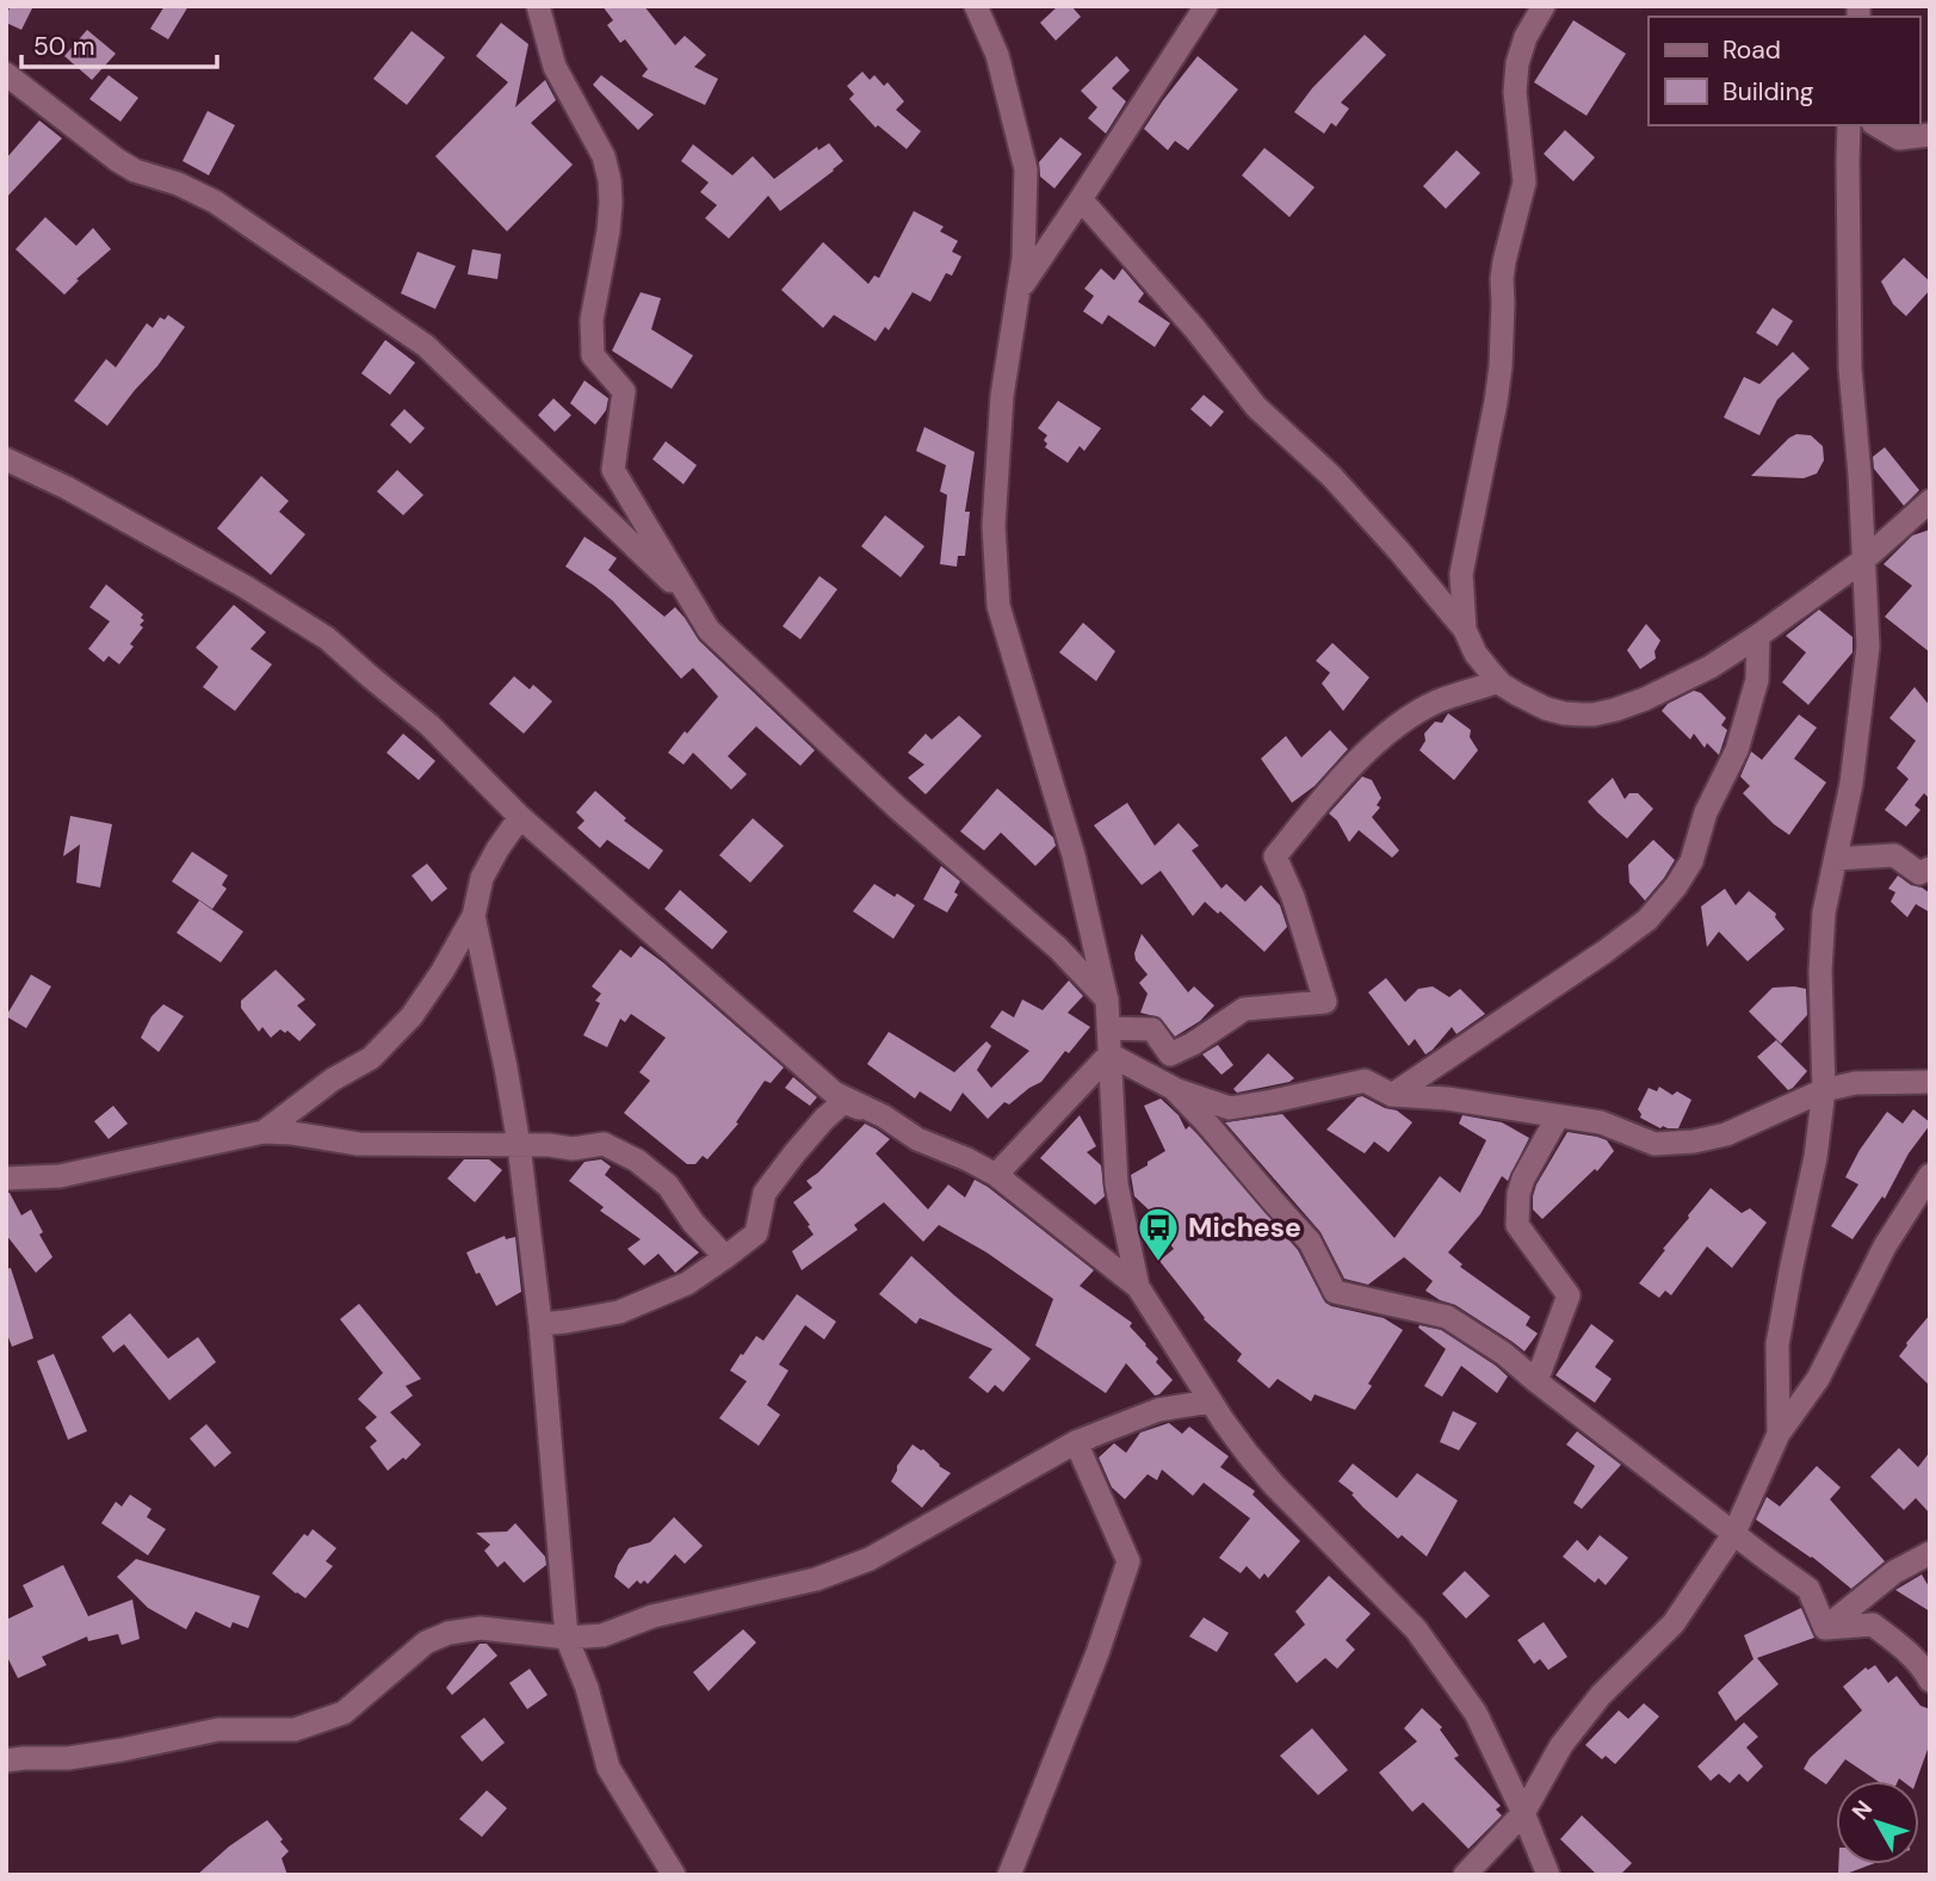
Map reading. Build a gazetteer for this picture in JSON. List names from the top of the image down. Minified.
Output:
{"places":{"bus stop":["Michese"]},"legend":["Road","Building"],"scale_bar":"50 m","north":"top left"}
